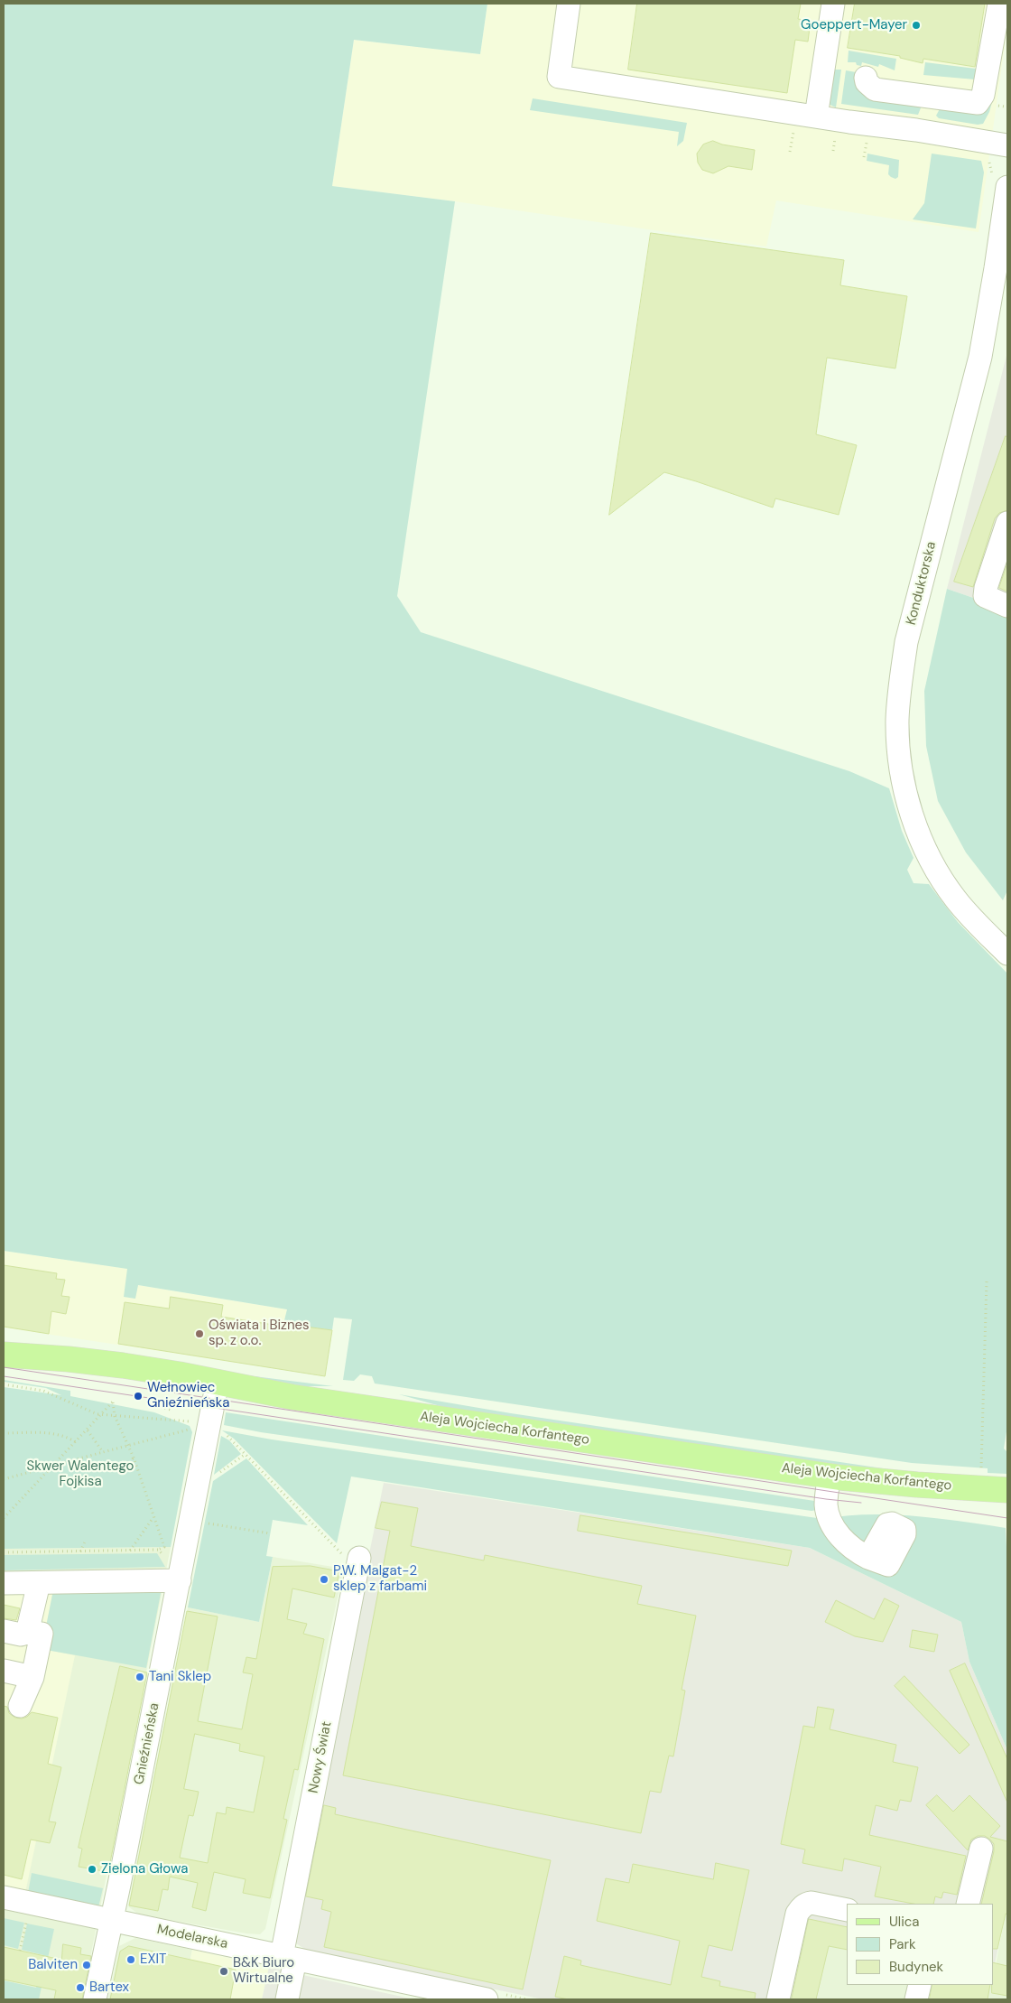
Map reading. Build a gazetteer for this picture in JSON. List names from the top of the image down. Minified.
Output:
{"streets":{"main road":["Aleja Wojciecha Korfantego"],"street":["Konduktorska","Gnieźnieńska","Nowy Świat","Modelarska"]},"crossings":[["Aleja Wojciecha Korfantego","Gnieźnieńska"],["Gnieźnieńska","Modelarska"],["Nowy Świat","Modelarska"]],"parks":["Skwer Walentego Fojkisa"],"places":["Goeppert-Mayer","Oświata i Biznes sp. z o.o.","Wełnowiec Gnieźnieńska","P.W. Malgat-2 sklep z farbami","Tani Sklep","Zielona Głowa","EXIT","Balviten","B&K Biuro Wirtualne","Bartex"],"legend":["Ulica","Park","Budynek"]}
